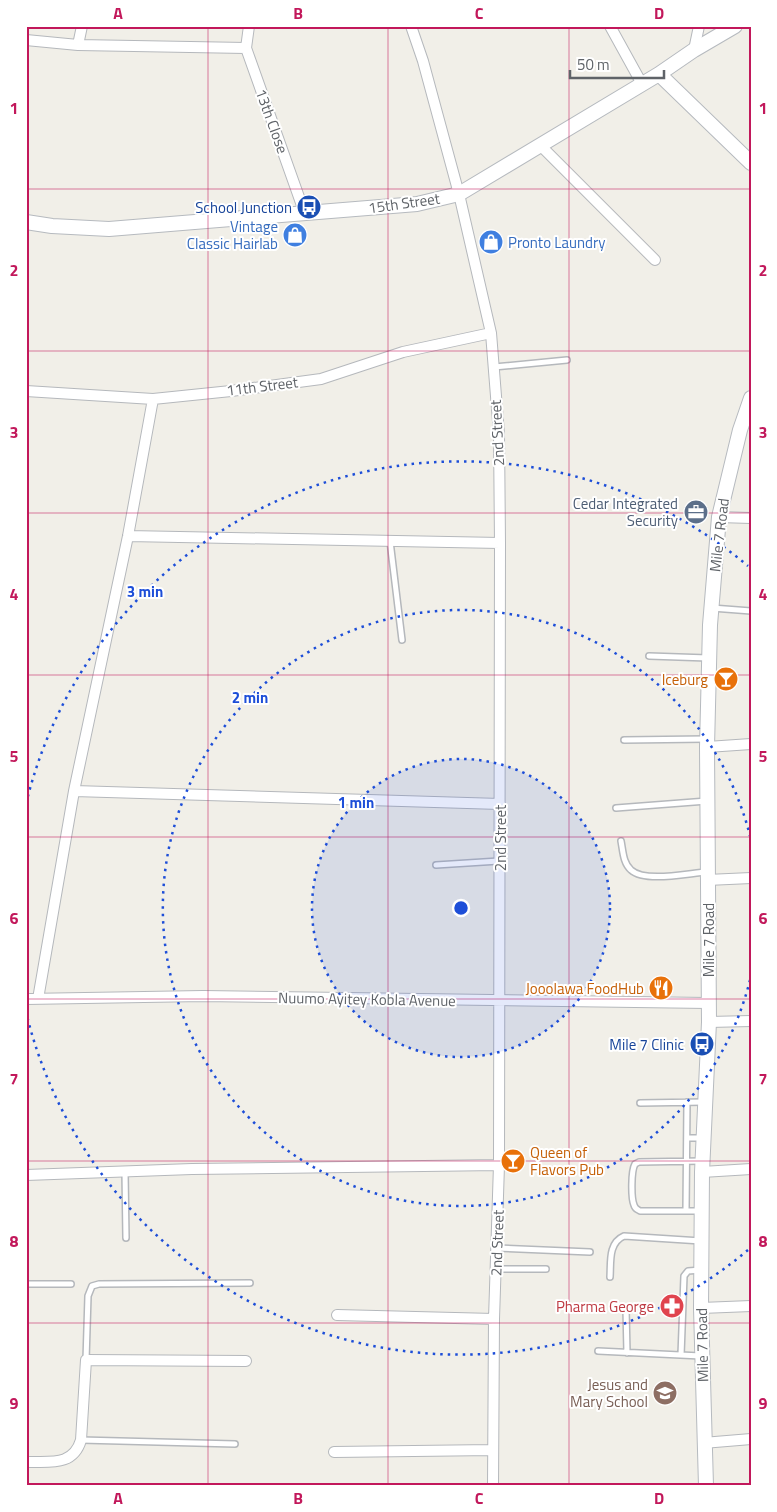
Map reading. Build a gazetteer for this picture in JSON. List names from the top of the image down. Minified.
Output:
{"streets":{"street":["13th Close","15th Street","11th Street","2nd Street","Mile 7 Road","Nuumo Ayitey Kobla Avenue"]},"crossings":[["13th Close","15th Street"],["15th Street","2nd Street"],["11th Street","2nd Street"],["2nd Street","Nuumo Ayitey Kobla Avenue"],["Mile 7 Road","Nuumo Ayitey Kobla Avenue"]],"places":{"bus stop":["School Junction","Mile 7 Clinic"],"shop":["Vintage Classic Hairlab","Pronto Laundry"],"office":["Cedar Integrated Security"],"bar":["Iceburg","Queen of Flavors Pub"],"restaurant":["Jooolawa FoodHub"],"pharmacy":["Pharma George"],"school or university":["Jesus and Mary School"]},"scale_bar":"50 m","grid":{"columns":["A","B","C","D"],"rows":["1","2","3","4","5","6","7","8","9"]},"rings":["3 min","2 min","1 min"]}
